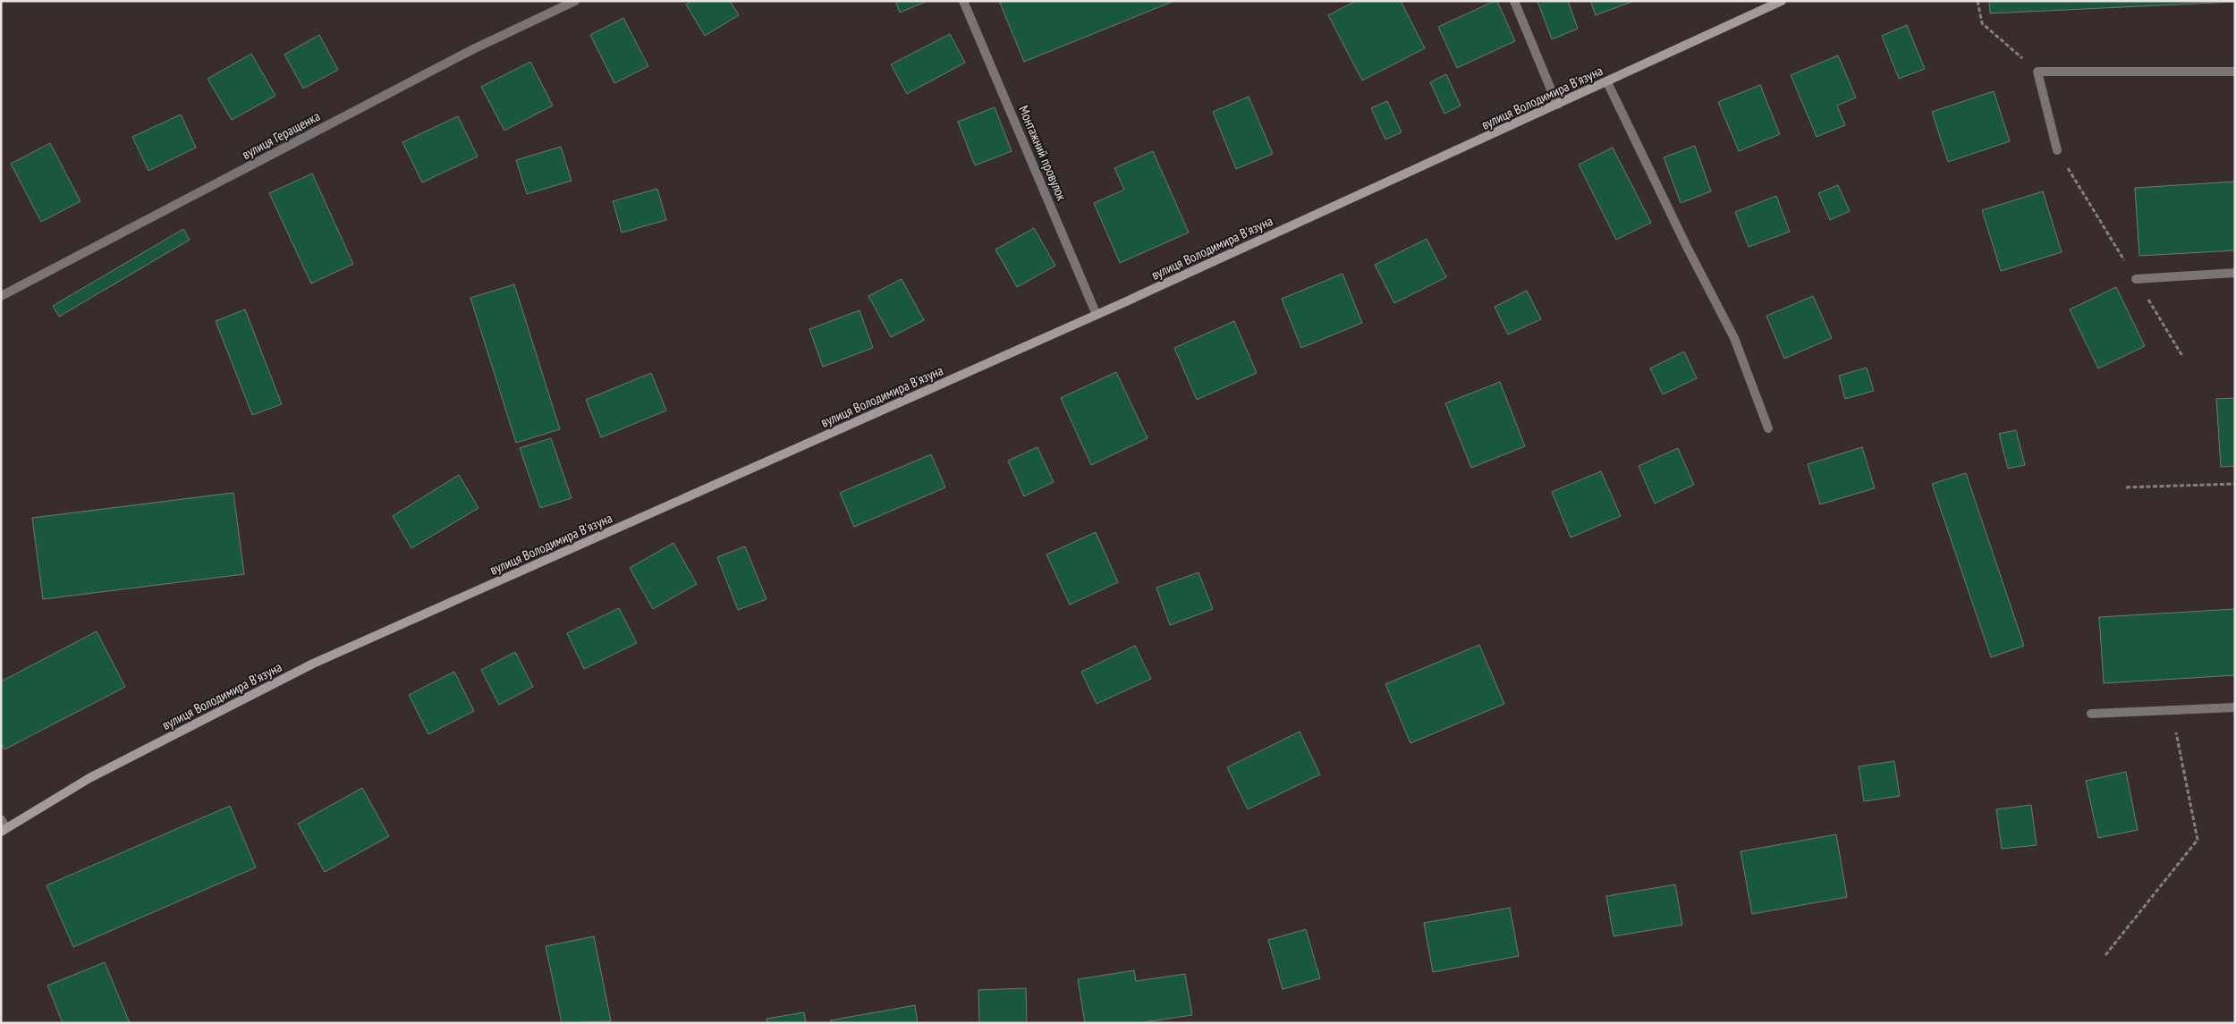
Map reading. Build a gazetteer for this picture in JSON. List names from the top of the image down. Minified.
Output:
{"streets":{"main road":["вулиця Володимира В'язуна"],"street":["вулиця Геращенка","Монтажний провулок"]},"crossings":[["вулиця Володимира В'язуна","Монтажний провулок"]]}
